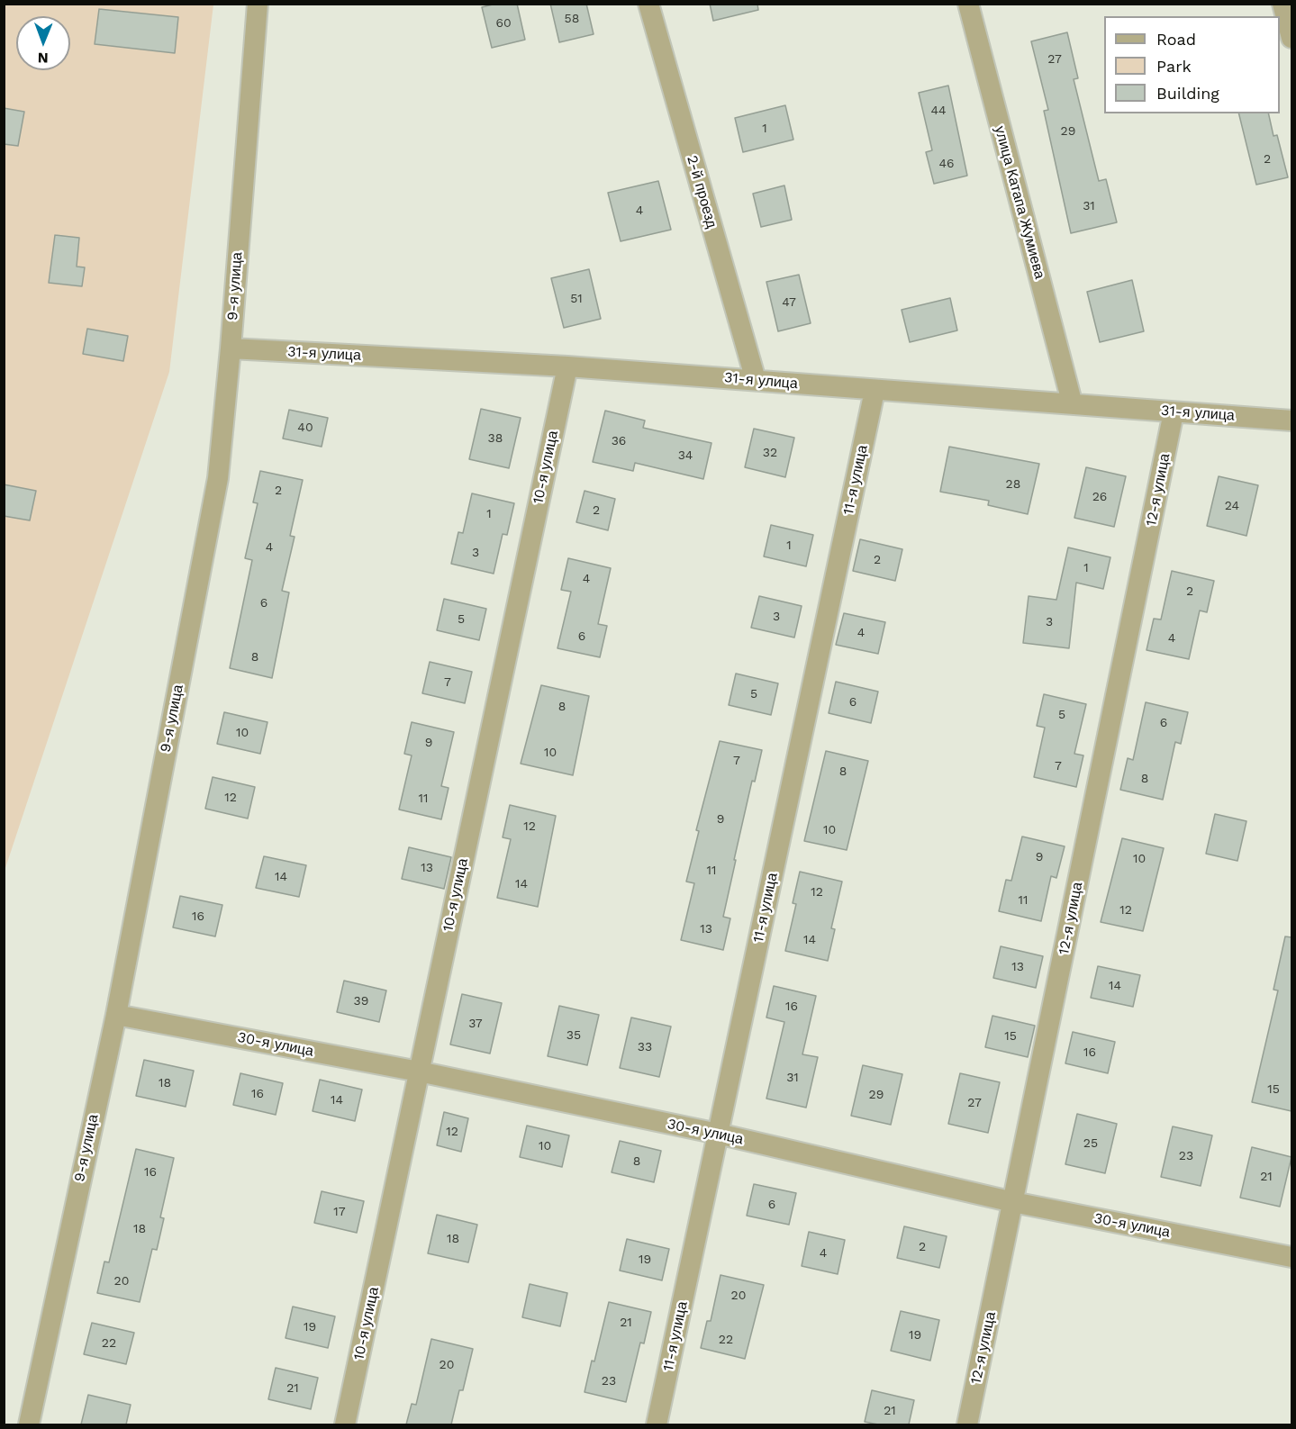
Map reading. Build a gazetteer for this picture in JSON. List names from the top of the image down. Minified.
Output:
{"streets":{"street":["2-й проезд","улица Катапа Жумиева","9-я улица","31-я улица","10-я улица","11-я улица","12-я улица","30-я улица"]},"crossings":[["2-й проезд","31-я улица"],["улица Катапа Жумиева","31-я улица"],["9-я улица","31-я улица"],["9-я улица","30-я улица"],["31-я улица","10-я улица"],["31-я улица","11-я улица"],["31-я улица","12-я улица"],["10-я улица","30-я улица"],["11-я улица","30-я улица"],["12-я улица","30-я улица"]],"house_numbers":["58","60","27","44","1","29","2","46","31","4","51","47","40","38","36","32","34","28","2","26","24","2","1","1","4","3","2","1","4","2","6","3","5","3","4","6","4","8","7","5","6","8","5","6","10","9","10","7","7","8","8","12","11","9","12","10","9","10","13","11","14","14","12","11","12","16","13","14","13","14","39","16","37","35","15","33","16","31","18","15","16","29","14","27","12","25","10","23","8","16","21","6","17","18","18","2","4","19","20","20","21","19","19","22","22","20","23","21","21"],"legend":["Road","Park","Building"],"north":"bottom"}
